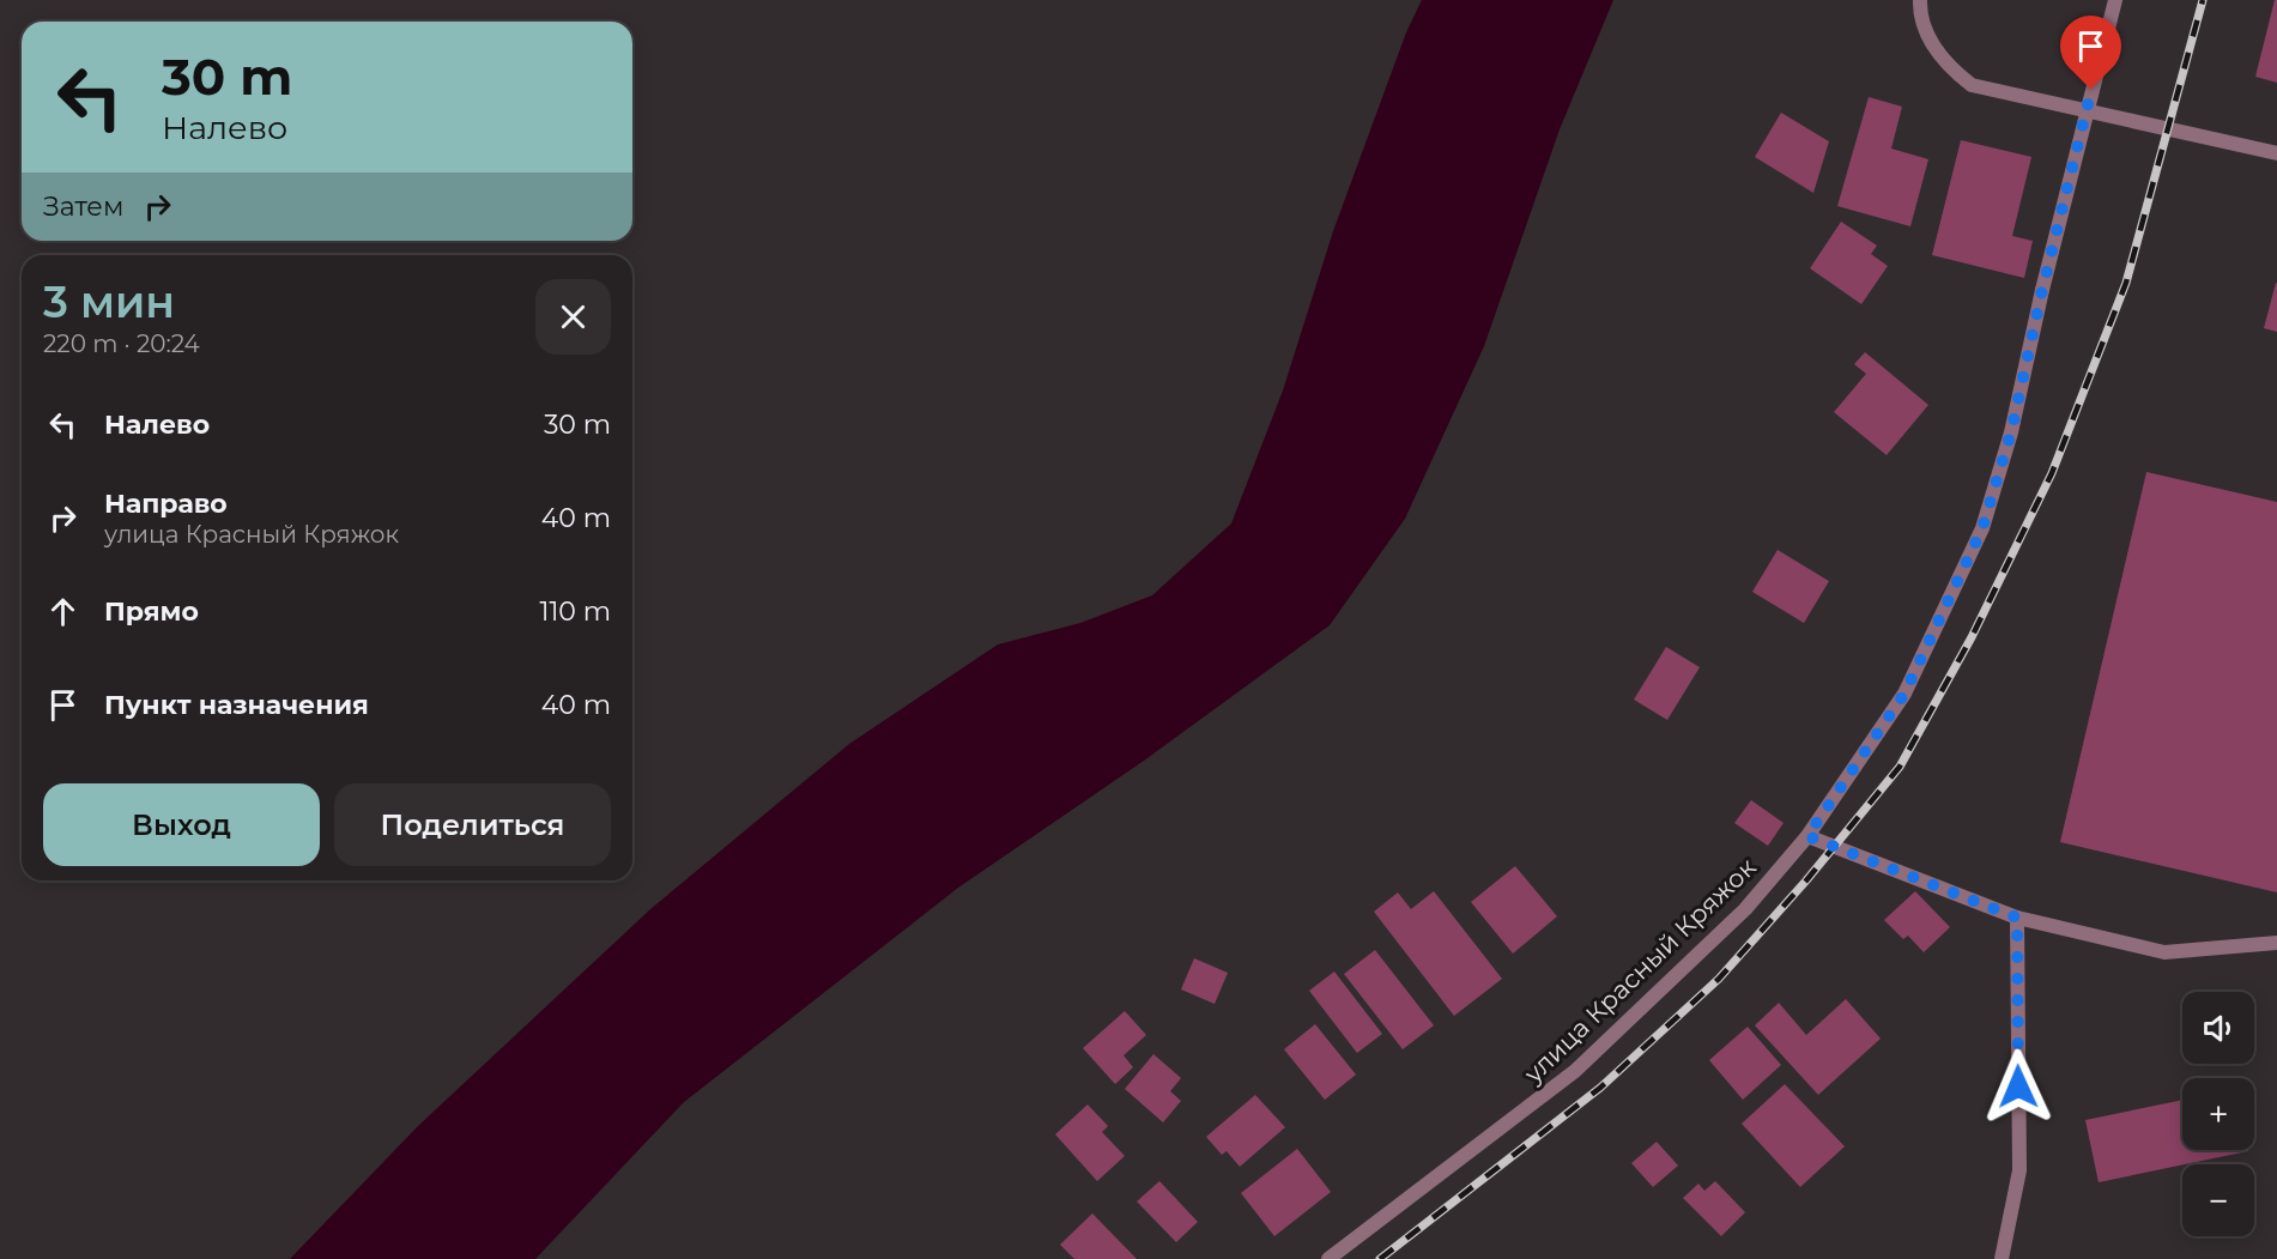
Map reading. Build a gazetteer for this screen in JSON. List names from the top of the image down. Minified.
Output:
{"streets":{"street":["улица Красный Кряжок"]},"page":{"turn":["30 m","Налево"],"then":"Затем","heading":["3 мин","220 m · 20:24"],"list":[{"name":"Налево","value":"30 m"},{"name":"Направо","note":"улица Красный Кряжок","value":"40 m"},{"name":"Прямо","value":"110 m"},{"name":"Пункт назначения","value":"40 m"}],"buttons":["Выход","Поделиться"],"map_buttons":["+","−"]}}
